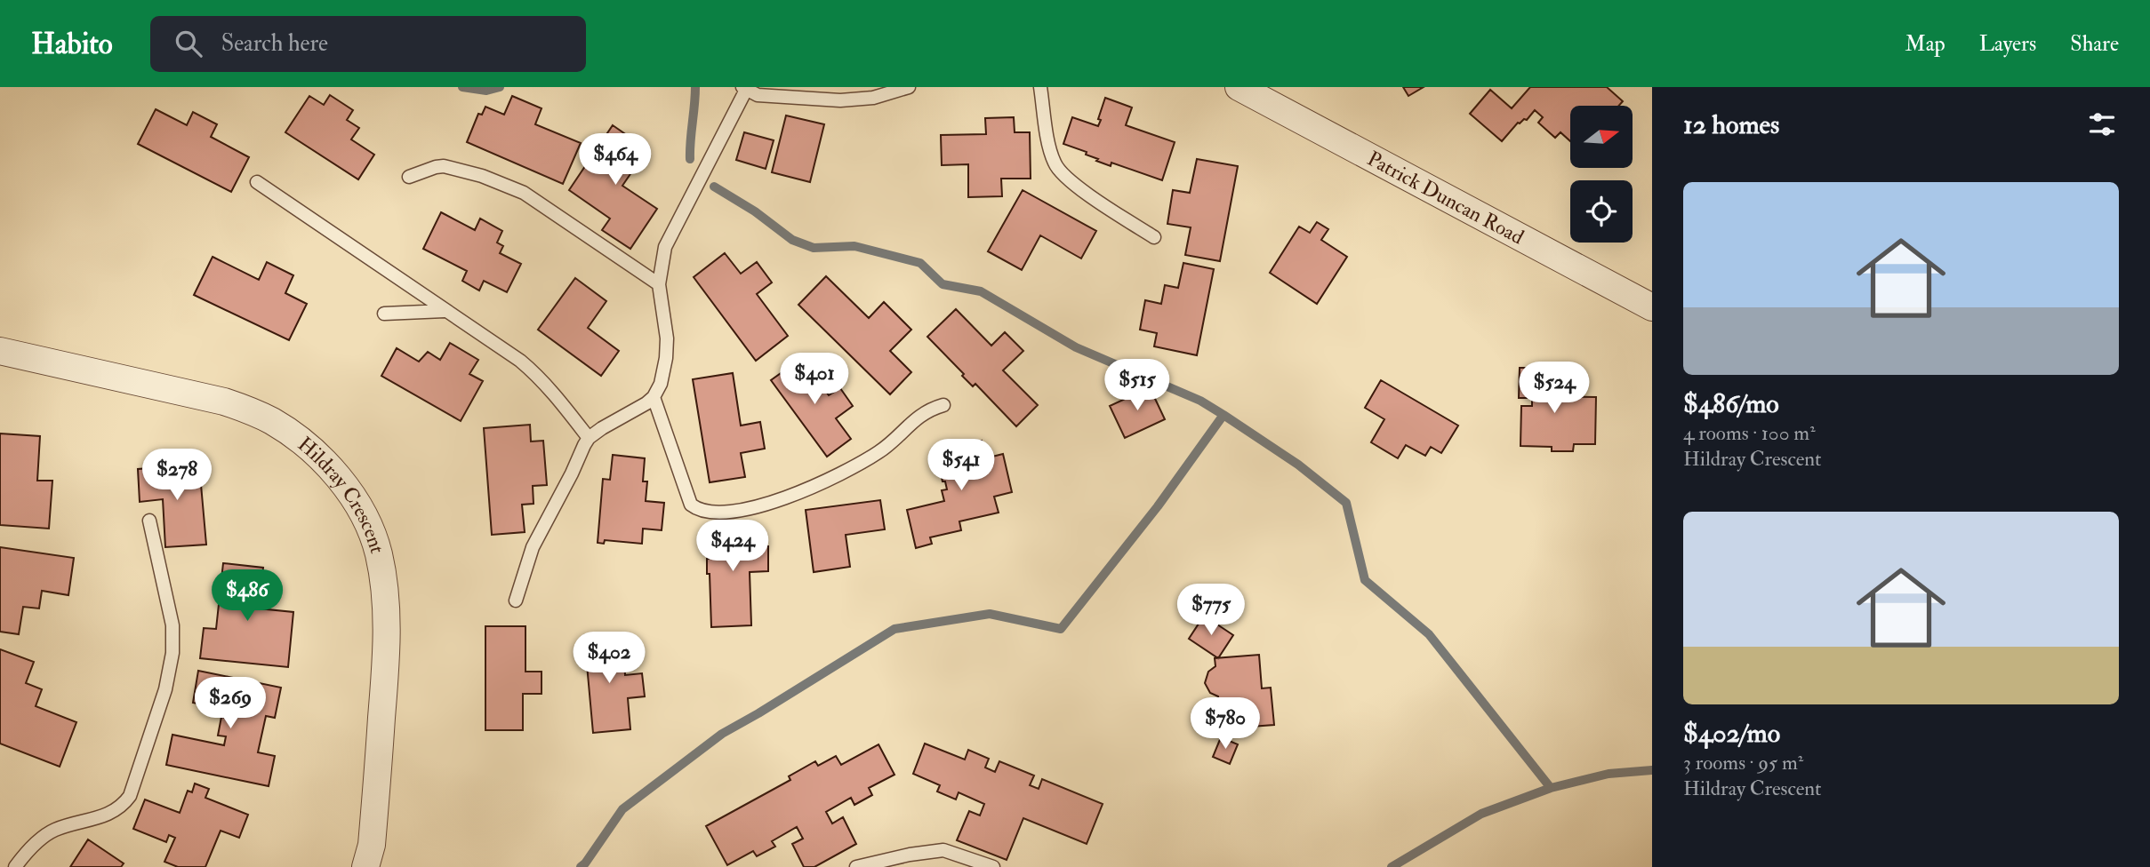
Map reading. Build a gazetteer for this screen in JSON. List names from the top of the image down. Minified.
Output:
{"streets":{"street":["Patrick Duncan Road","Hildray Crescent"]},"north":"right","page":{"header":"Habito","search":"Search here","nav":["Map","Layers","Share"],"heading":"12 homes","price":["$464","$401","$515","$524","$541","$278","$424","$486","$775","$402","$269","$780"],"list":[{"name":"$486/mo","note":"4 rooms · 100 m² · Hildray Crescent"},{"name":"$402/mo","note":"3 rooms · 95 m² · Hildray Crescent"}]}}
